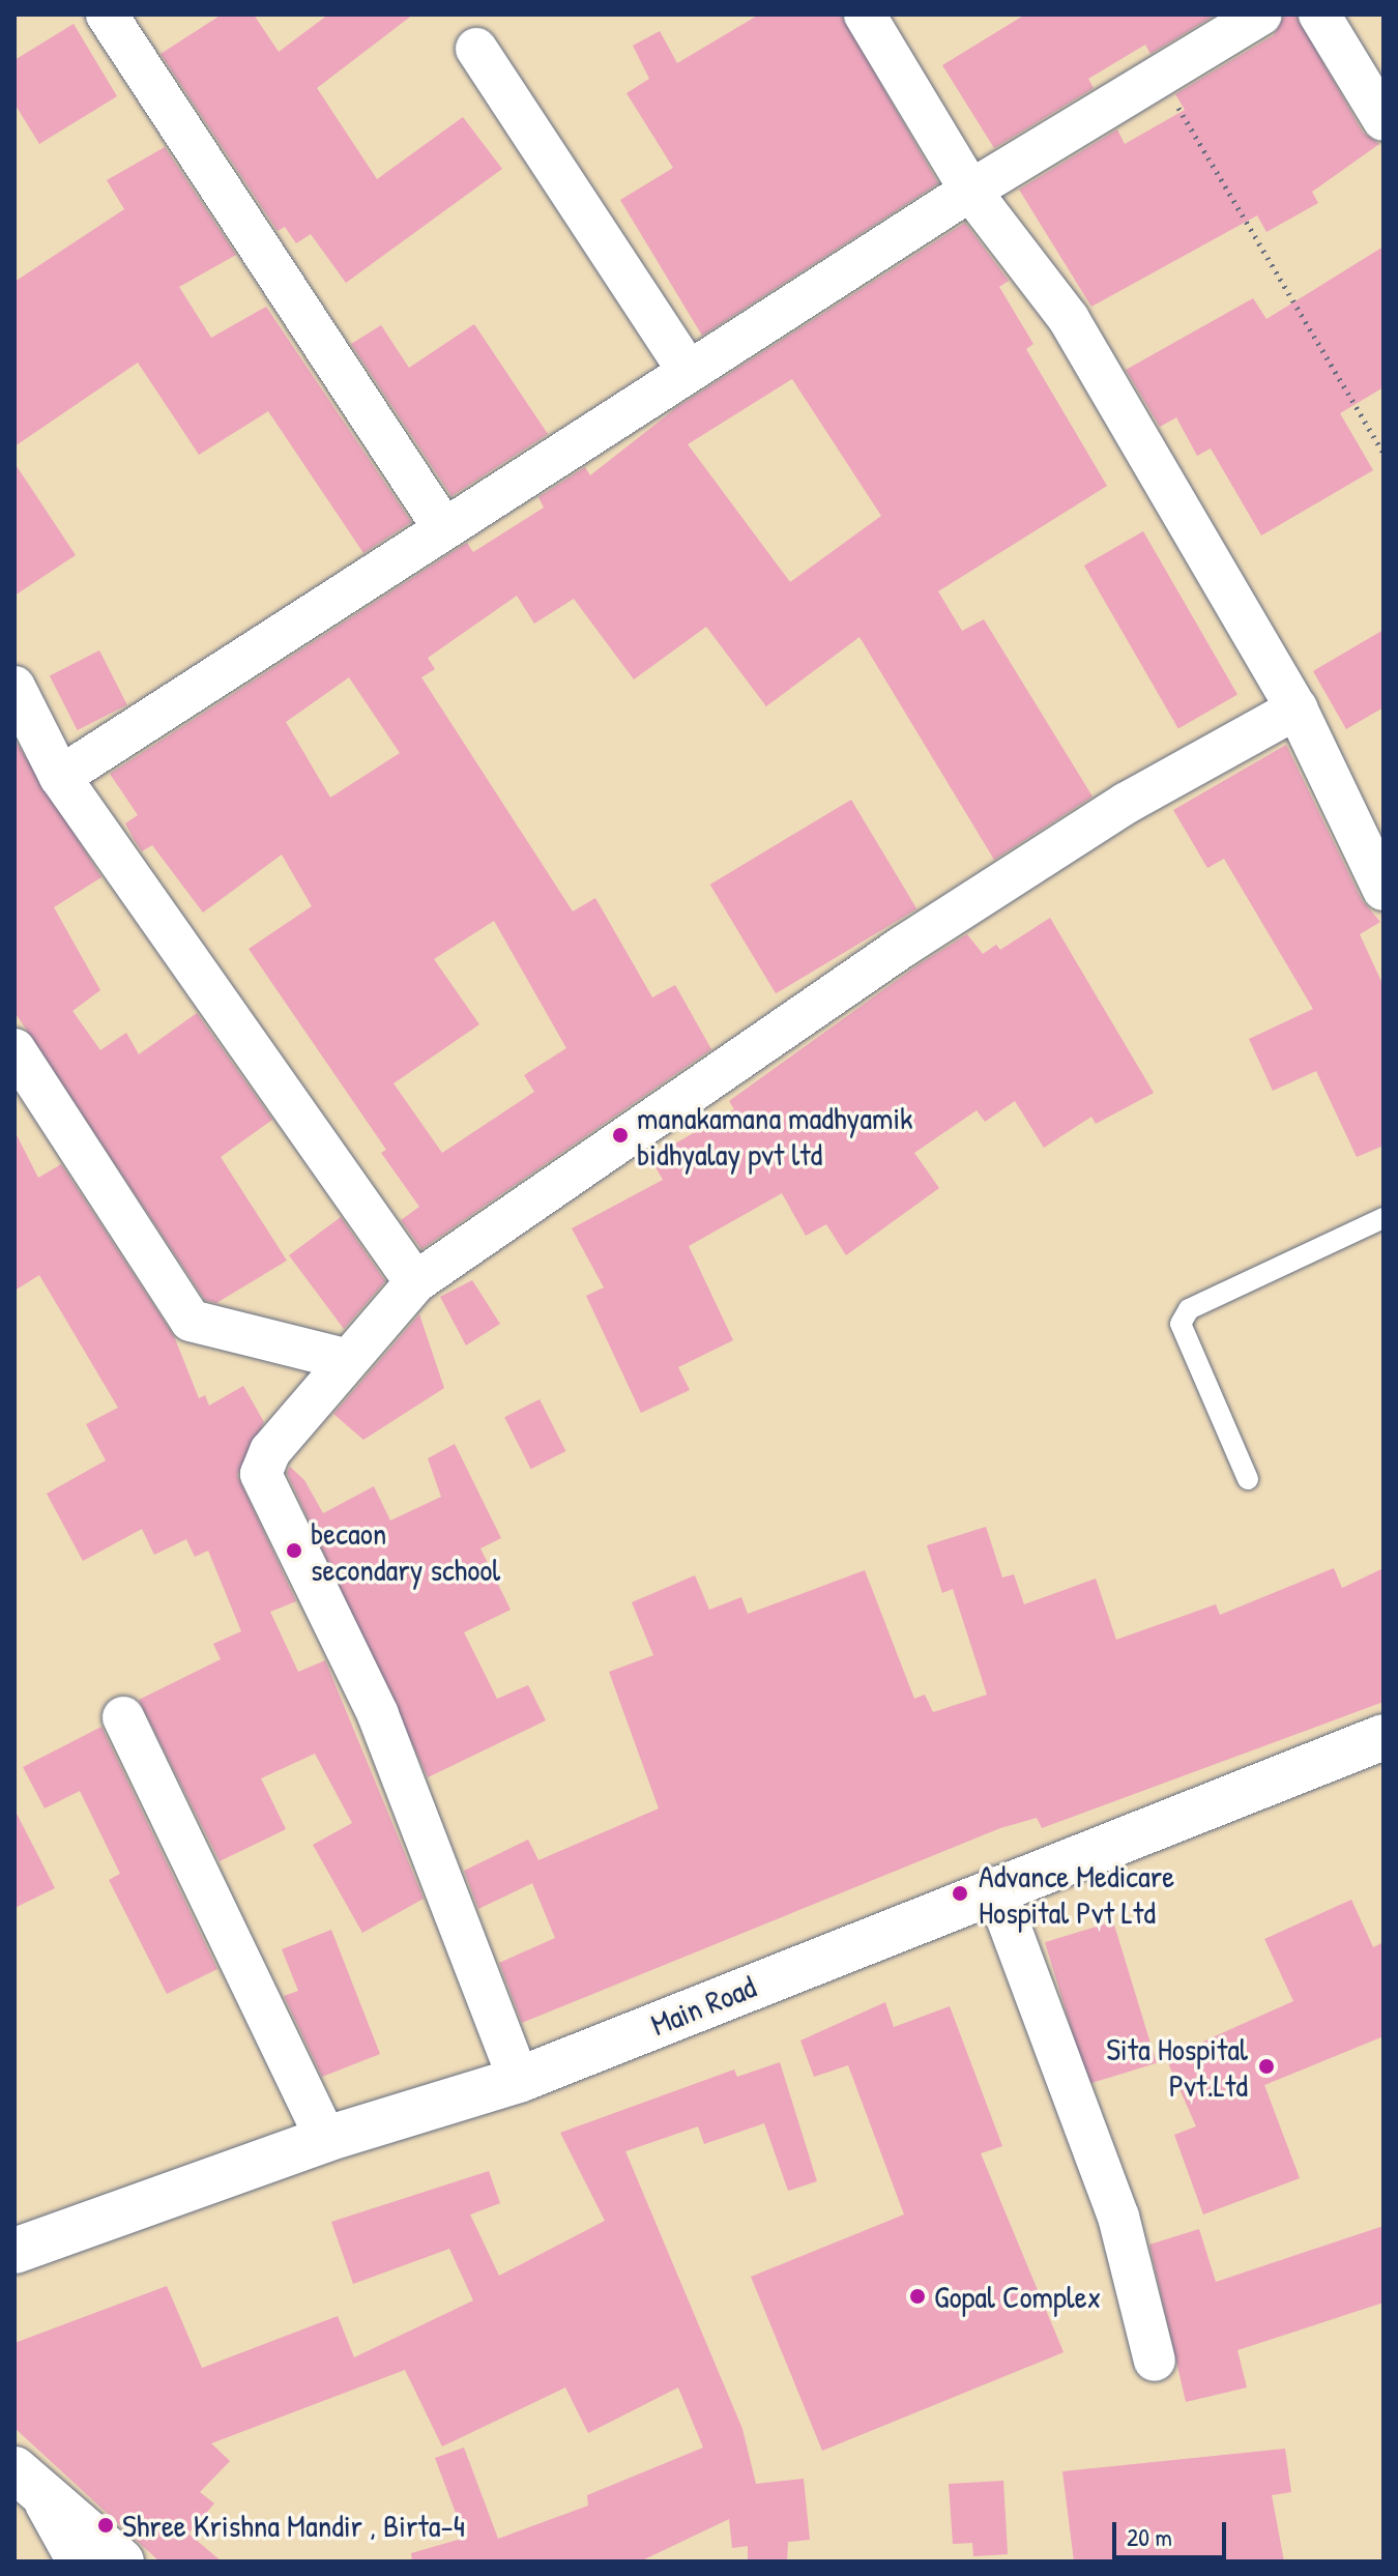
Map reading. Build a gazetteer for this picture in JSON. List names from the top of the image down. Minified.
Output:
{"streets":{"main road":["Main Road"]},"places":["manakamana madhyamik bidhyalay pvt ltd","becaon secondary school","Advance Medicare Hospital Pvt Ltd","Sita Hospital Pvt.Ltd","Gopal Complex","Shree Krishna Mandir , Birta-4"],"scale_bar":"20 m"}
